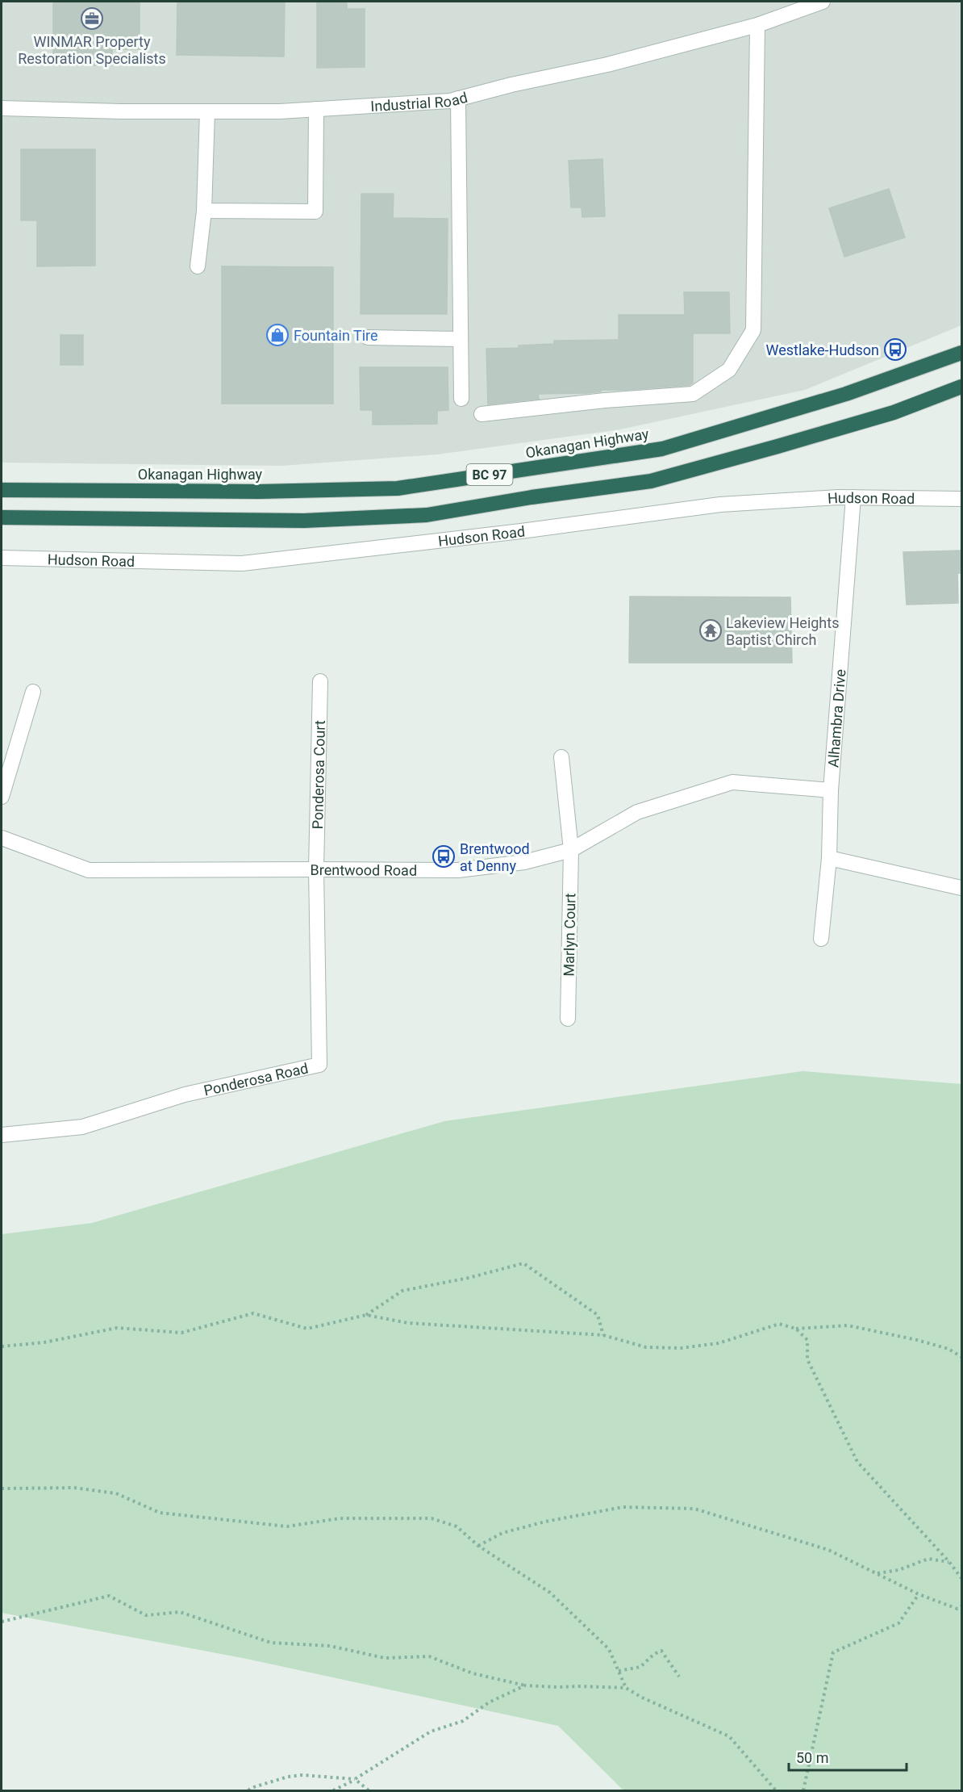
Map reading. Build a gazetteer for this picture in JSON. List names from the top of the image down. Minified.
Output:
{"streets":{"highway":["Okanagan Highway","BC 97"],"street":["Industrial Road","Hudson Road","Alhambra Drive","Ponderosa Court","Brentwood Road","Marlyn Court","Ponderosa Road"]},"crossings":[["Hudson Road","Alhambra Drive"],["Alhambra Drive","Brentwood Road"],["Ponderosa Court","Brentwood Road"],["Ponderosa Court","Ponderosa Road"],["Brentwood Road","Marlyn Court"],["Brentwood Road","Ponderosa Road"]],"places":{"office":["WINMAR Property Restoration Specialists"],"shop":["Fountain Tire"],"bus stop":["Westlake-Hudson","Brentwood at Denny"],"temple":["Lakeview Heights Baptist Chirch"]},"scale_bar":"50 m"}
